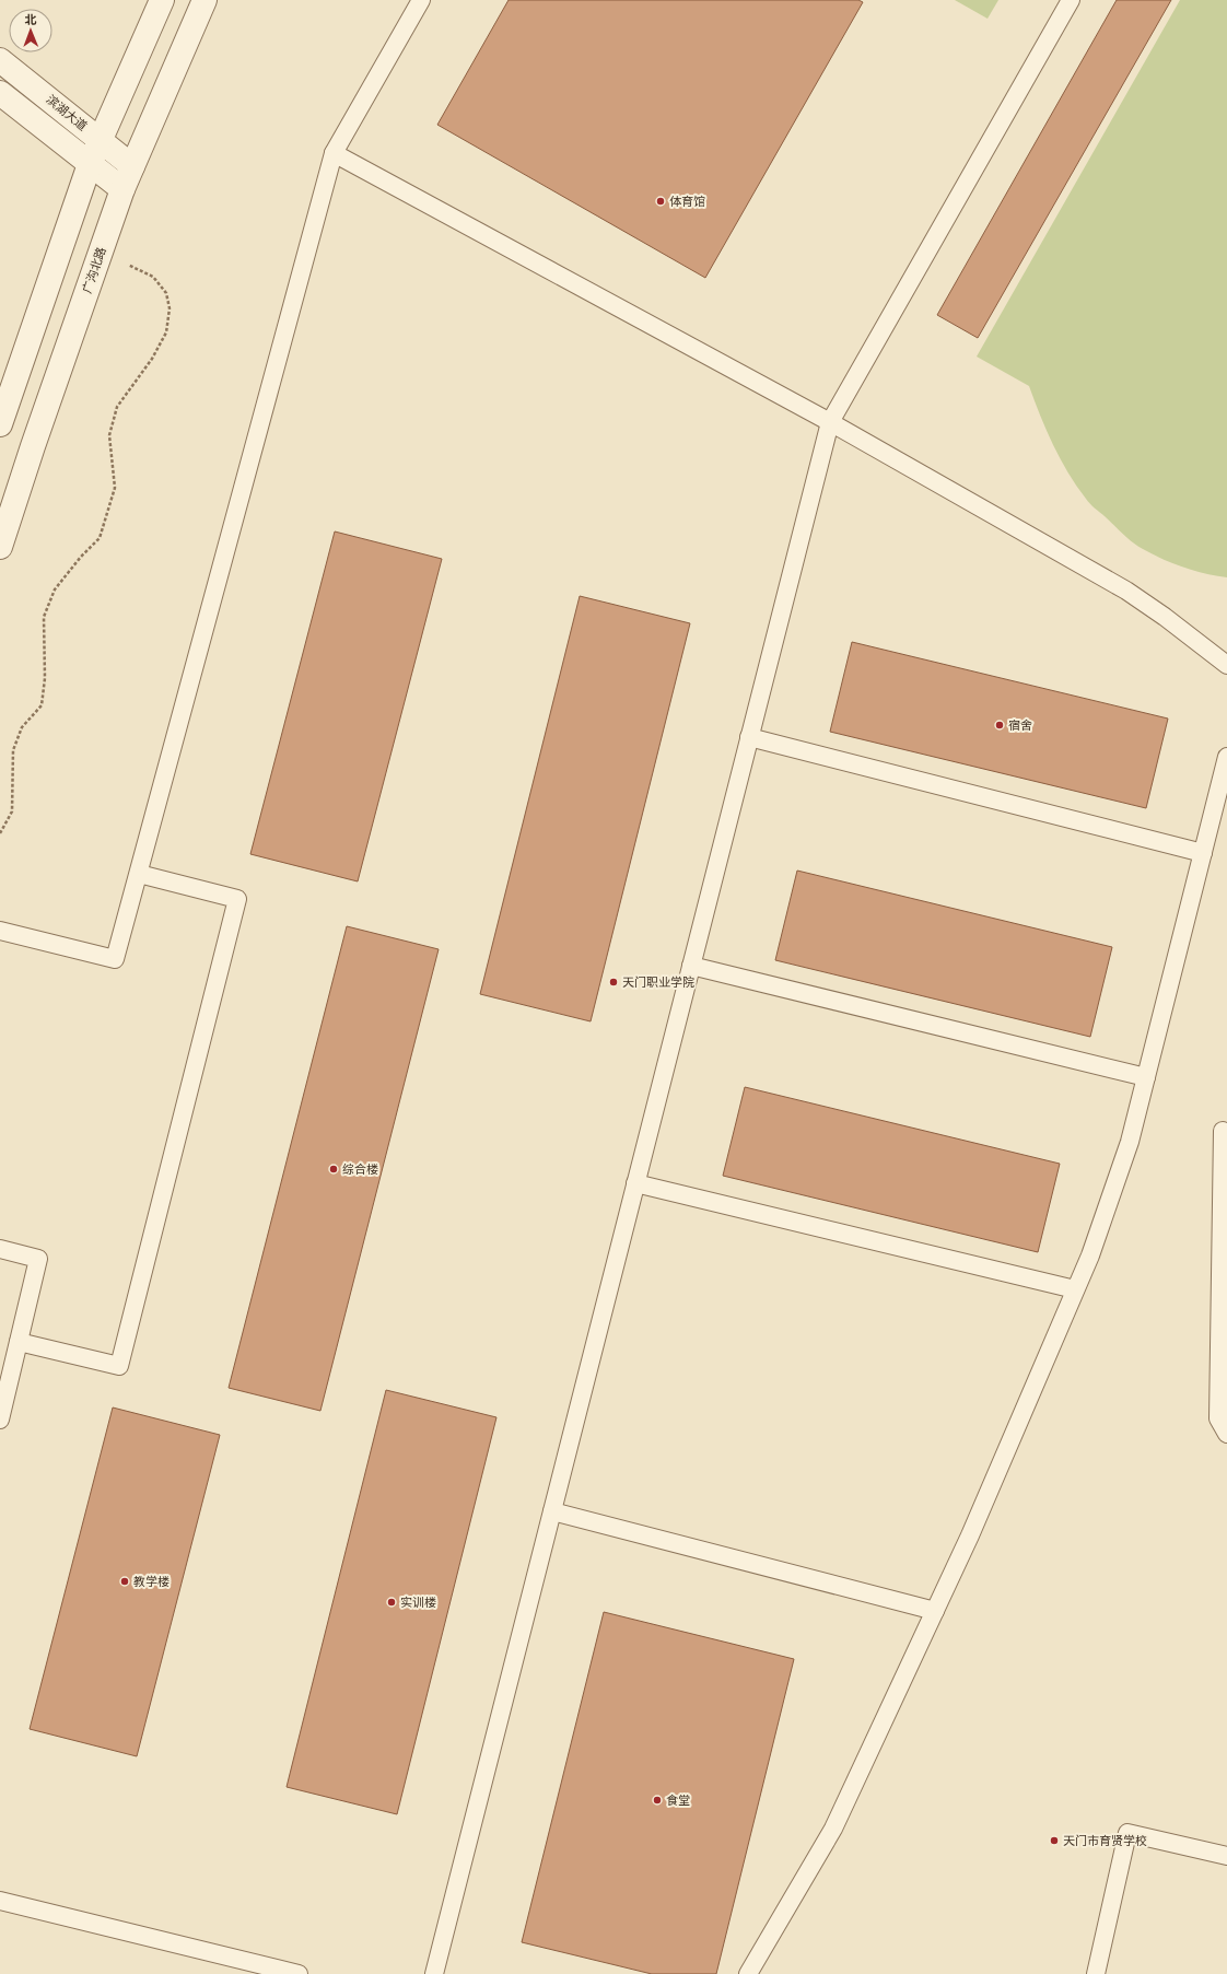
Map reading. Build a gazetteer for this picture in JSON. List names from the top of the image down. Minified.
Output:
{"streets":{"street":["滨湖大道","广沟北路"]},"crossings":[["滨湖大道","广沟北路"]],"places":["体育馆","宿舍","天门职业学院","综合楼","教学楼","实训楼","食堂","天门市育贤学校"],"north":"top"}
